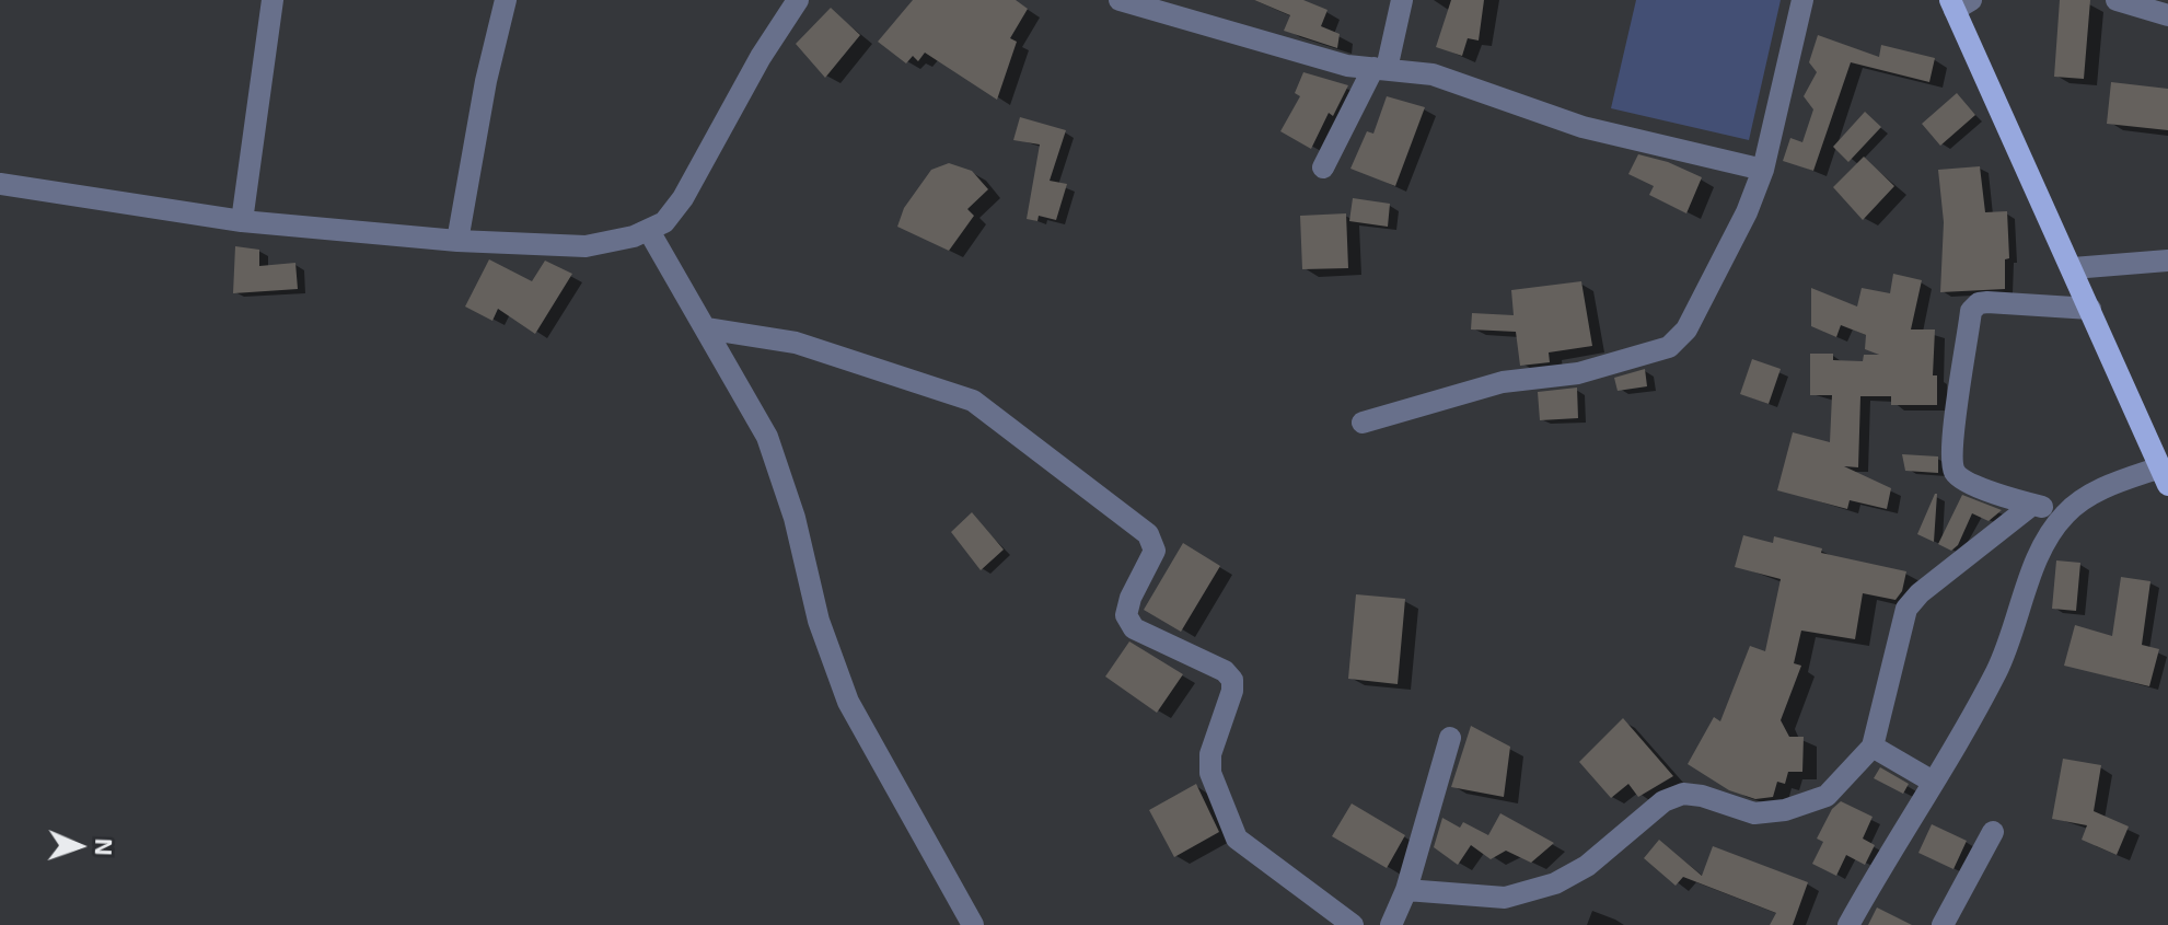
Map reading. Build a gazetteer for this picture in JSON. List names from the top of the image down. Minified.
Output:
{"north":"right"}
